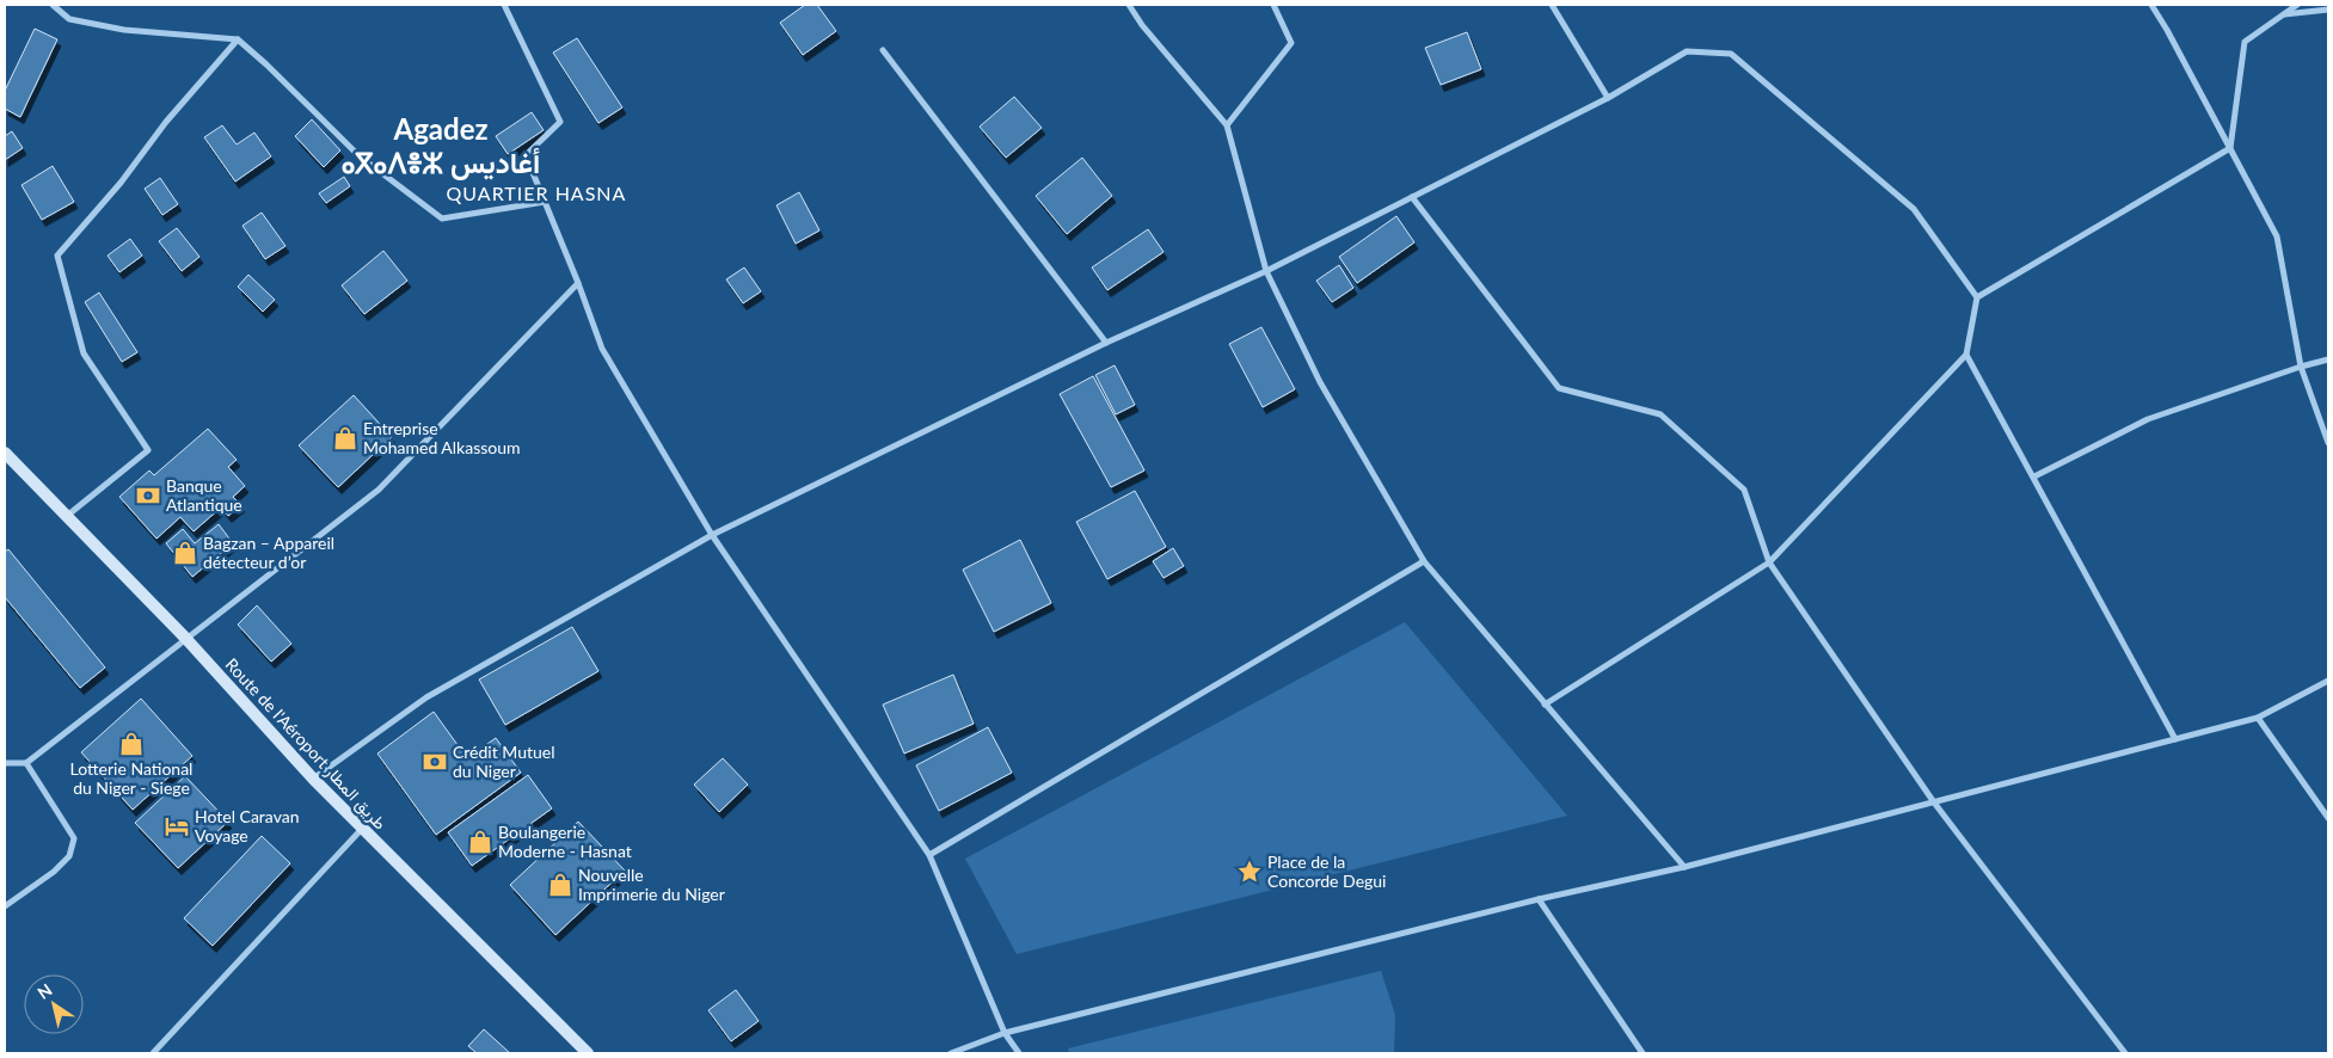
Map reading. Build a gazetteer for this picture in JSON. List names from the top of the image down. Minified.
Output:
{"streets":{"main road":["Route de l'Aéroport طريق المطار"]},"districts":["Agadez ⴰⴳⴰⴷⴻⵣ أغاديس","QUARTIER HASNA"],"places":{"shop":["Entreprise Mohamed Alkassoum","Bagzan – Appareil détecteur d’or","Lotterie National du Niger - Siege","Boulangerie Moderne - Hasnat","Nouvelle Imprimerie du Niger"],"bank":["Banque Atlantique","Crédit Mutuel du Niger"],"hotel":["Hotel Caravan Voyage"],"place":["Place de la Concorde Degui"]},"north":"top left"}
